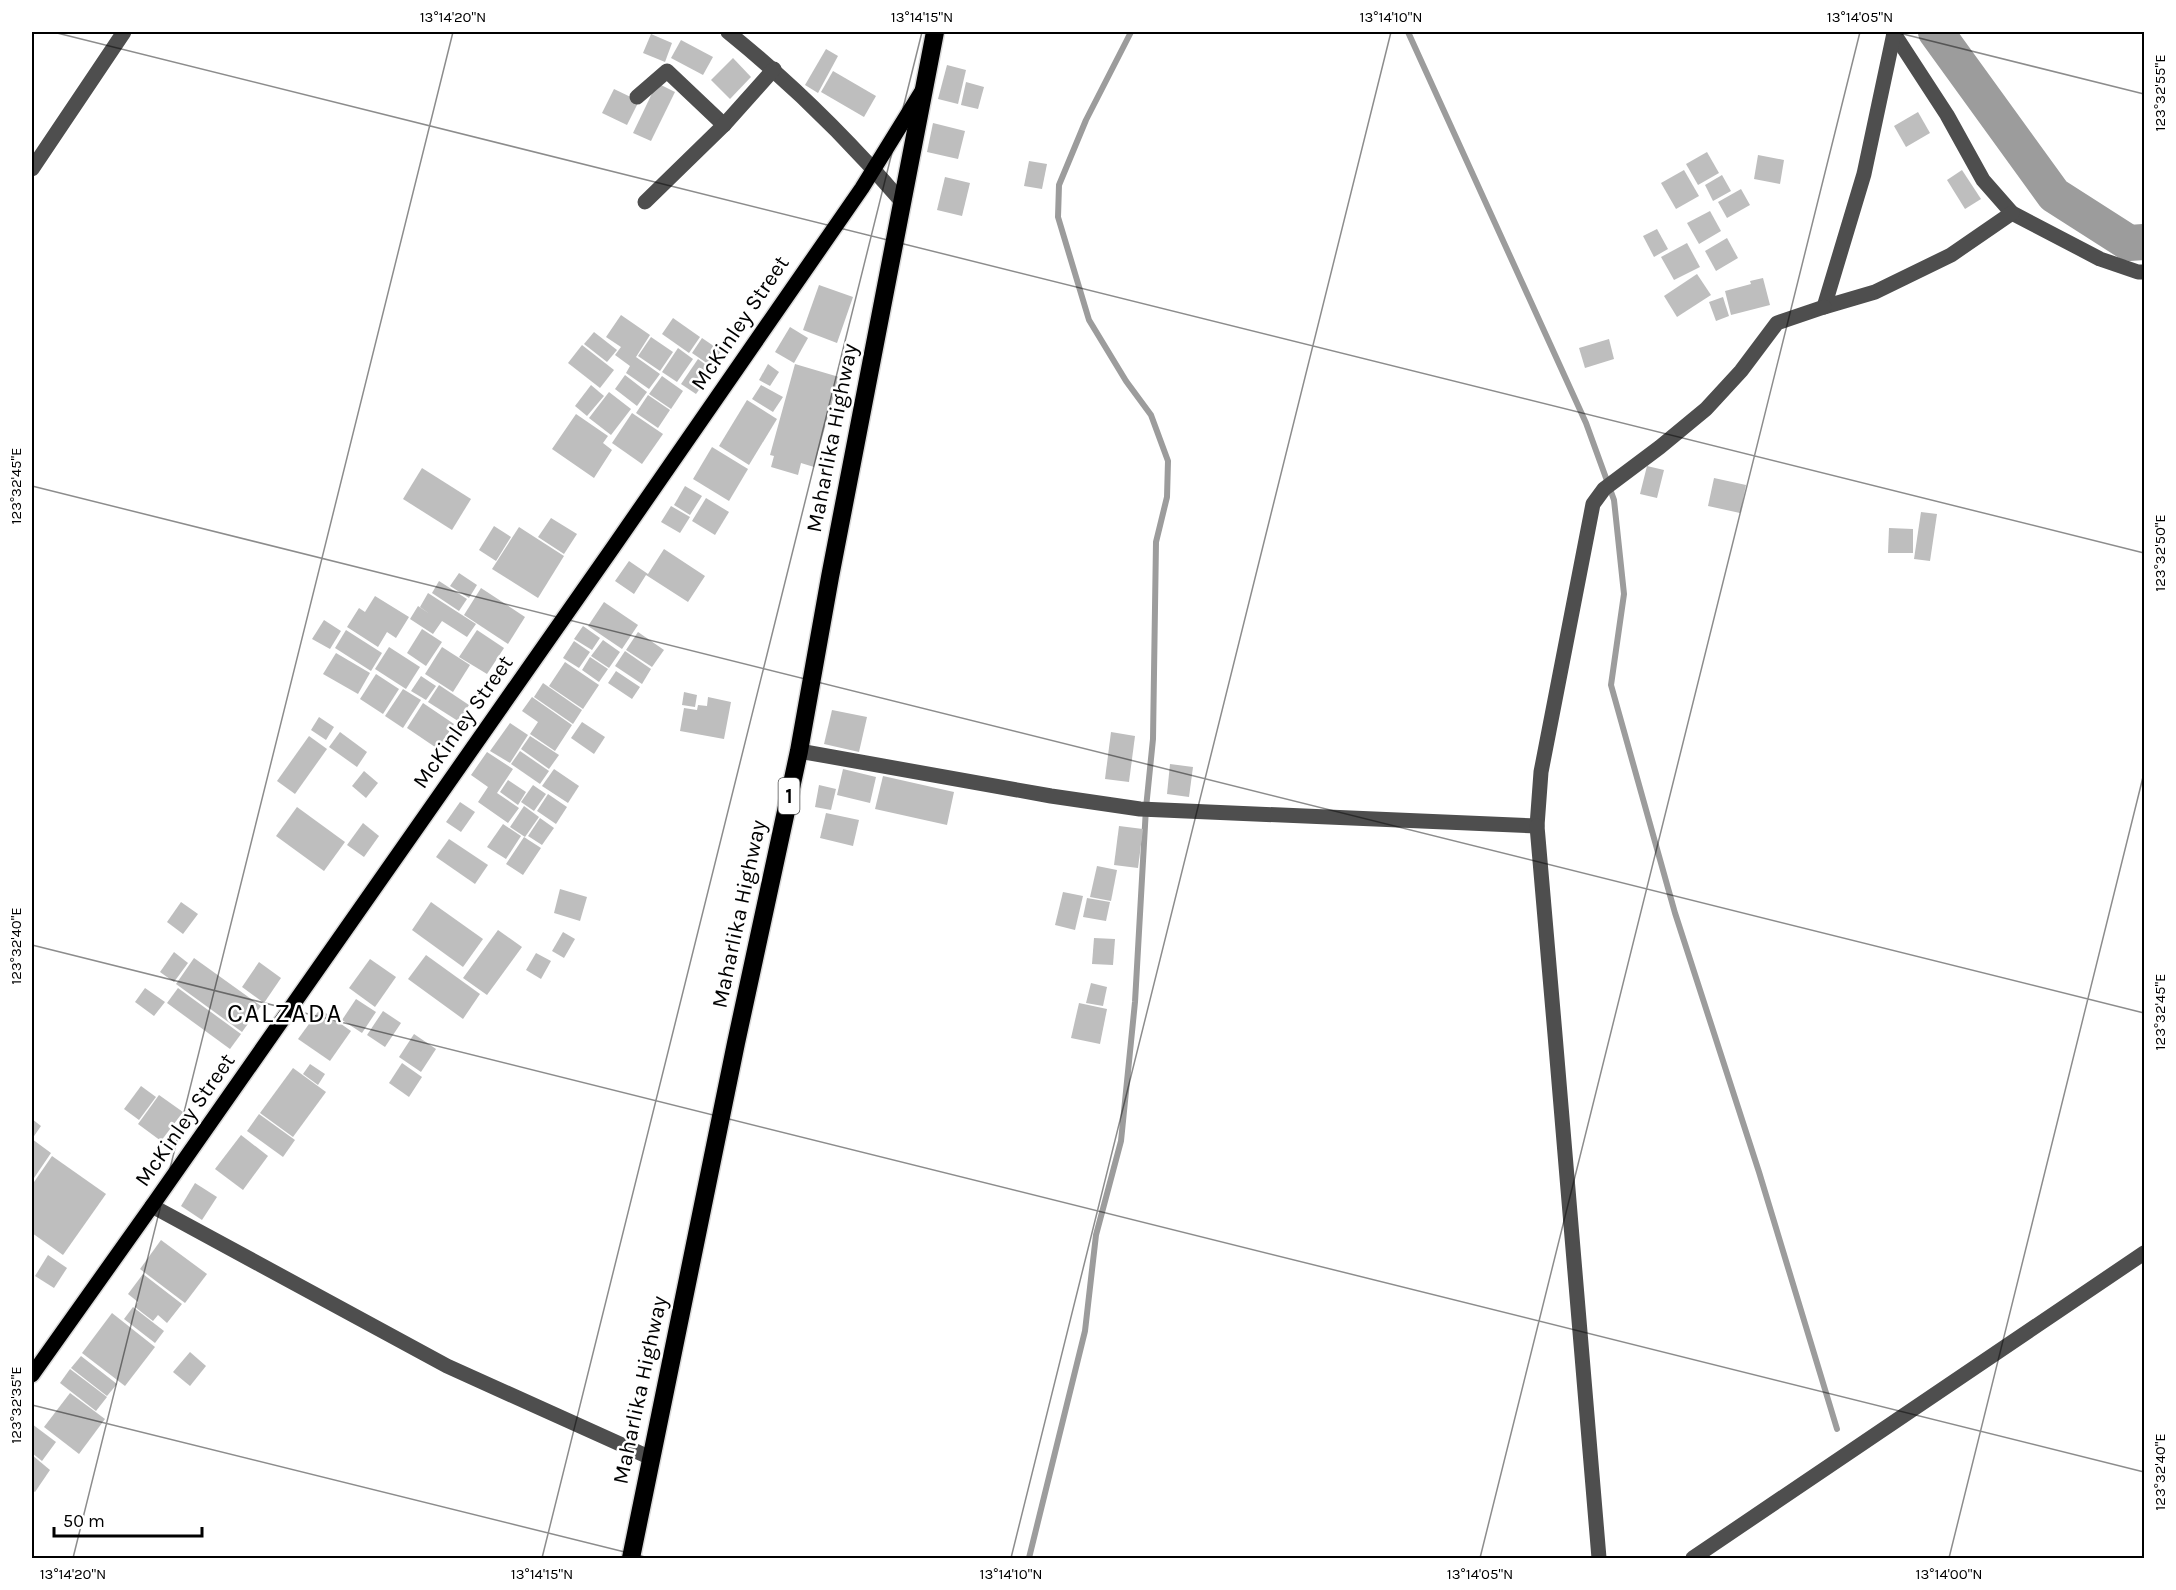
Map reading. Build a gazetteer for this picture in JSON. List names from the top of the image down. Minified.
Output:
{"streets":{"highway":["Maharlika Highway","1"],"main road":["McKinley Street"]},"crossings":[["McKinley Street","Maharlika Highway"]],"districts":["CALZADA"],"scale_bar":"50 m","coordinates":["13°14'20\"N","13°14'15\"N","13°14'10\"N","13°14'05\"N","123°32'55\"E","123°32'45\"E","123°32'50\"E","123°32'40\"E","123°32'35\"E","13°14'00\"N"]}
